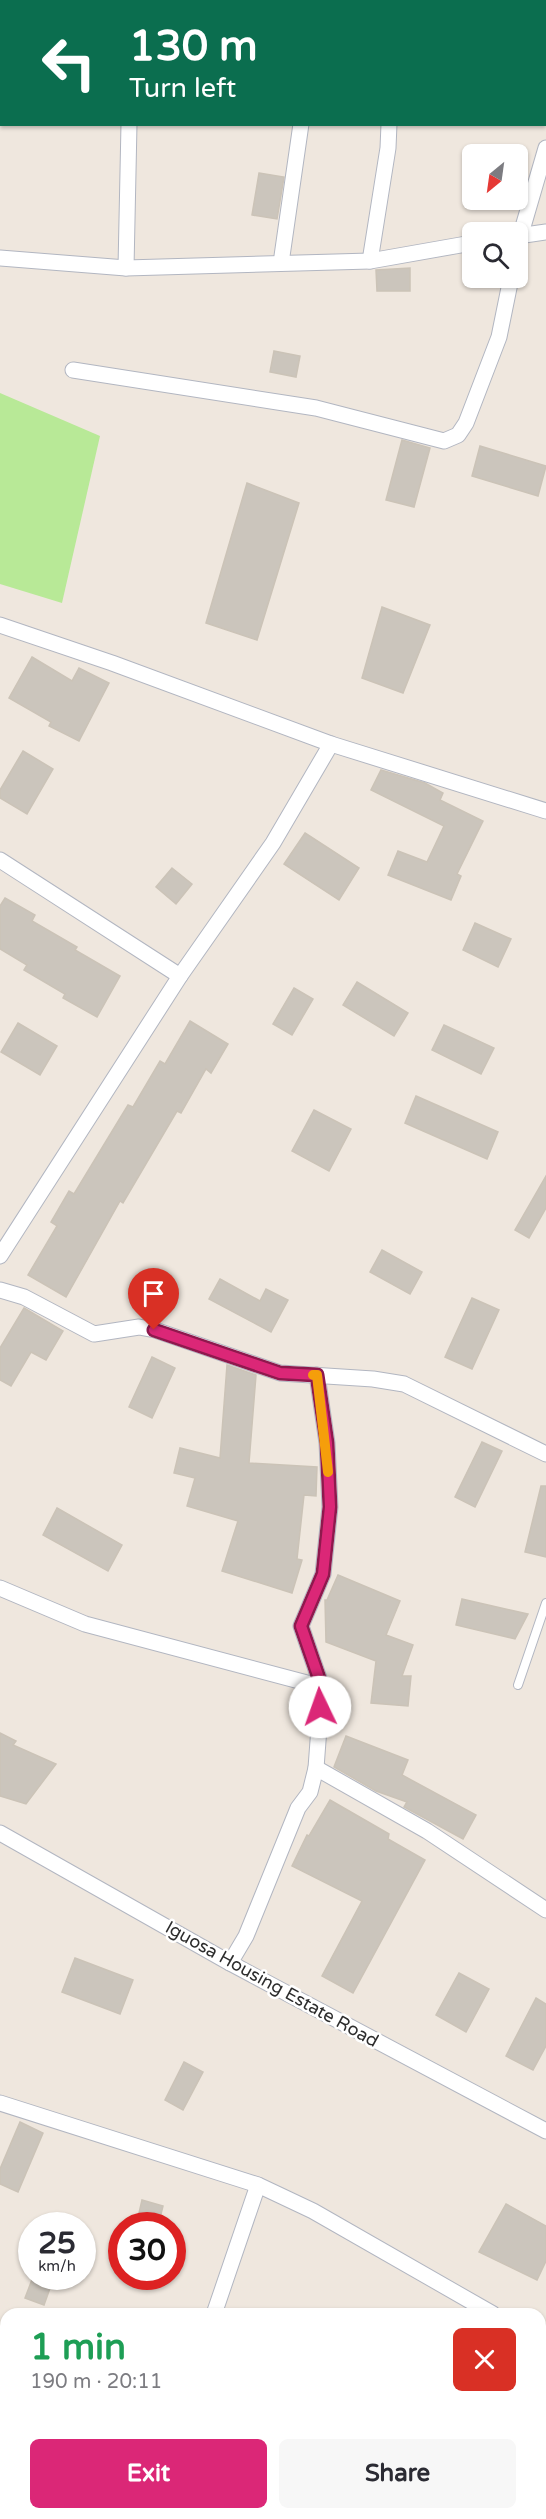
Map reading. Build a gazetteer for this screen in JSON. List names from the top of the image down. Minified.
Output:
{"streets":{"street":["Iguosa Housing Estate Road"]},"north":"bottom left","page":{"turn":["130 m","Turn left"],"speed":"25 km/h","limit":"30","heading":["1 min","190 m · 20:11"],"buttons":["Exit","Share"]}}
